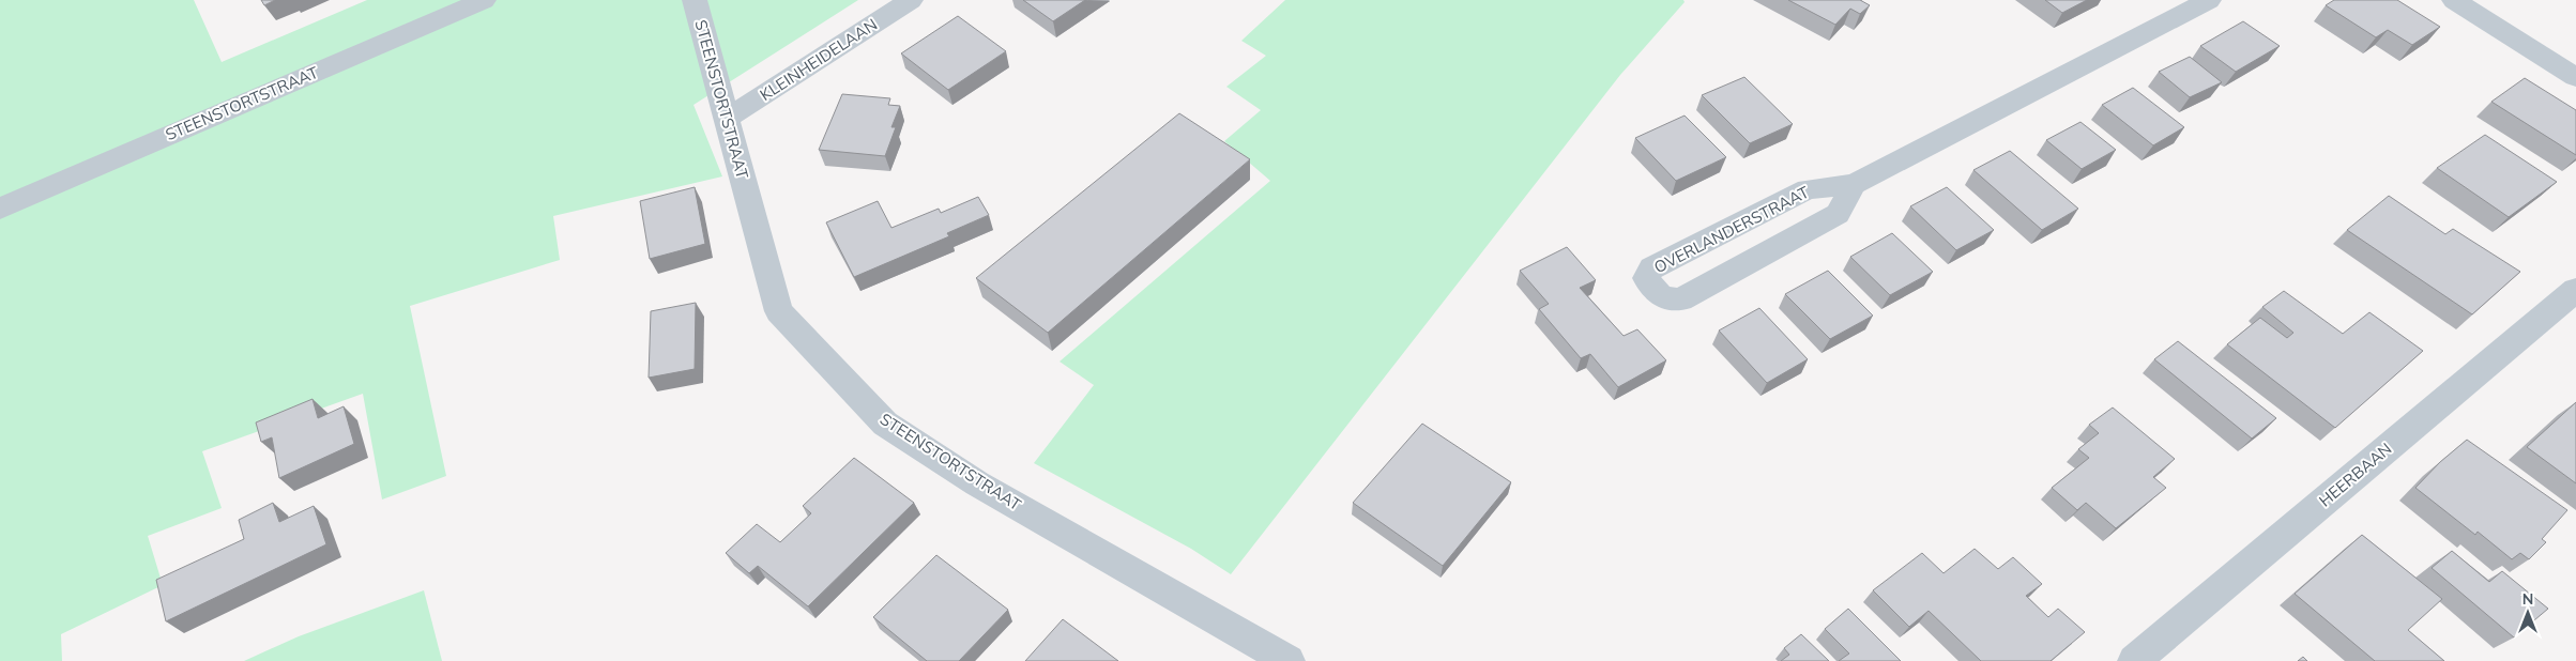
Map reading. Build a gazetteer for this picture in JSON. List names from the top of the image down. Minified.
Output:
{"streets":{"street":["KLEINHEIDELAAN","STEENSTORTSTRAAT","OVERLANDERSTRAAT","HEERBAAN"]},"crossings":[["KLEINHEIDELAAN","STEENSTORTSTRAAT"]],"north":"top"}
